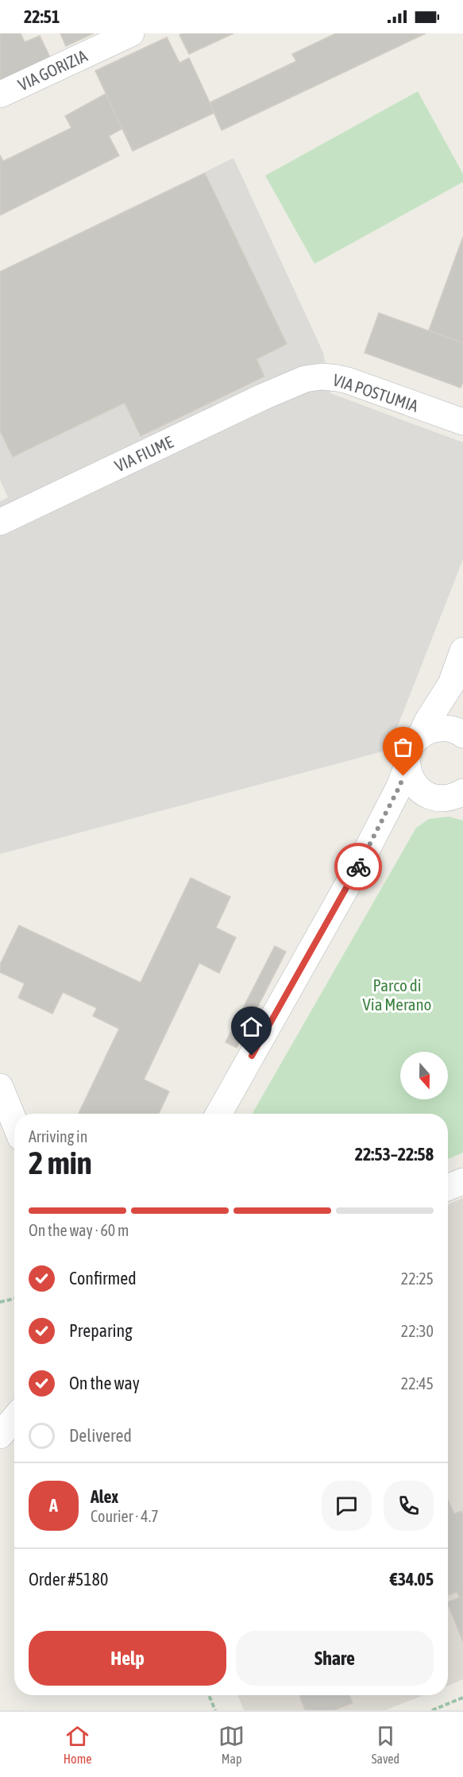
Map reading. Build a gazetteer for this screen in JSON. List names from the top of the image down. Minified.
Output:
{"streets":{"street":["VIA GORIZIA","VIA POSTUMIA","VIA FIUME"]},"crossings":[["VIA POSTUMIA","VIA FIUME"]],"parks":["Parco di Via Merano"],"north":"bottom","page":{"status":"22:51","heading":["2 min","Arriving in","22:53–22:58"],"panel":["Alex","Courier · 4.7","Order #5180","€34.05"],"bar":"On the way · 60 m","list":[["Confirmed","22:25"],["Preparing","22:30"],["On the way","22:45"],"Delivered"],"round":"A","buttons":["Help","Share"],"tabs":["Home","Map","Saved"]}}
